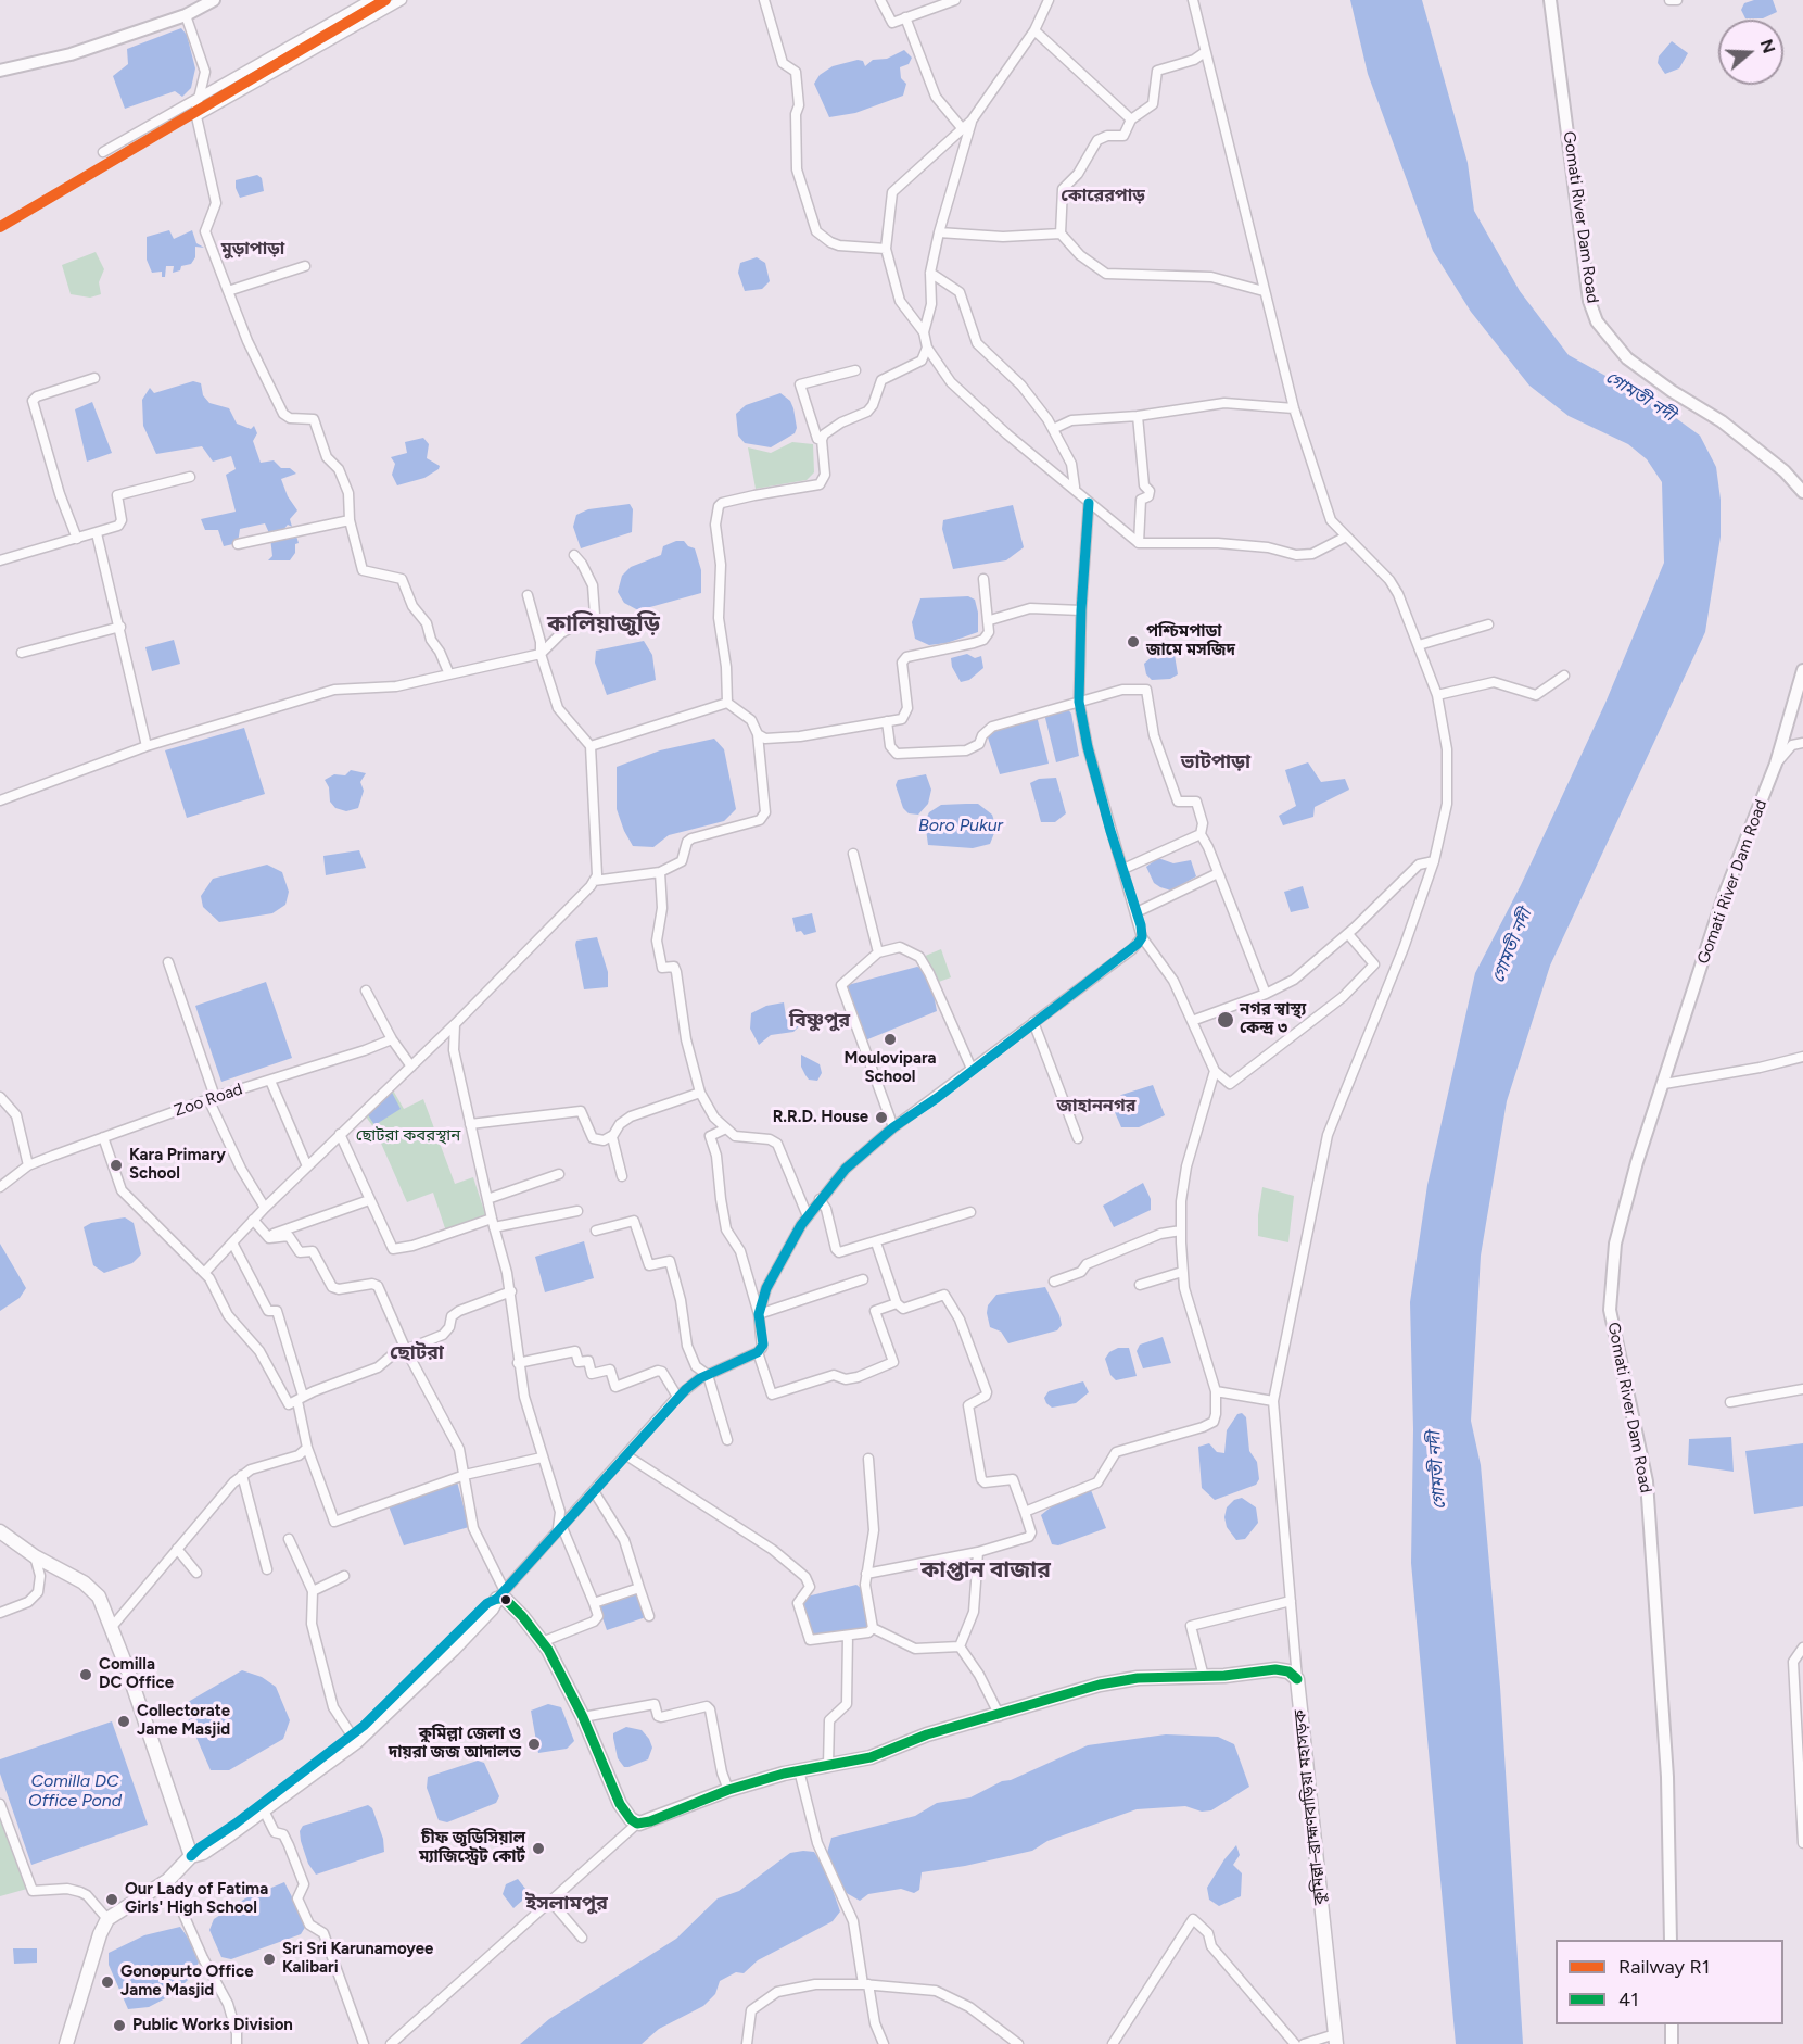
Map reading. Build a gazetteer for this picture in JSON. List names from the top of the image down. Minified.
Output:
{"streets":{"highway":["কুমিল্লা–ব্রাহ্মণবাড়িয়া মহাসড়ক"],"main road":["Gomati River Dam Road"],"street":["Zoo Road"]},"districts":["কোরেরপাড়","মুড়াপাড়া","কালিয়াজুড়ি","ভাটপাড়া","বিষ্ণুপুর","জাহাননগর","ছোটরা","কাপ্তান বাজার","ইসলামপুর"],"water":["গোমতী নদী","Boro Pukur","Comilla DC Office Pond"],"parks":["ছোটরা কবরস্থান"],"places":["পশ্চিমপাড়া জামে মসজিদ","নগর স্বাস্থ্য কেন্দ্র ৩","Moulovipara School","R.R.D. House","Kara Primary School","Comilla DC Office","Collectorate Jame Masjid","কুমিল্লা জেলা ও দায়রা জজ আদালত","চীফ জুডিসিয়াল ম্যাজিস্ট্রেট কোর্ট","Our Lady of Fatima Girls' High School","Sri Sri Karunamoyee Kalibari","Gonopurto Office Jame Masjid","Public Works Division"],"lines":["rail line R1","transit line 41"],"legend":["Railway R1","41"],"north":"right"}
